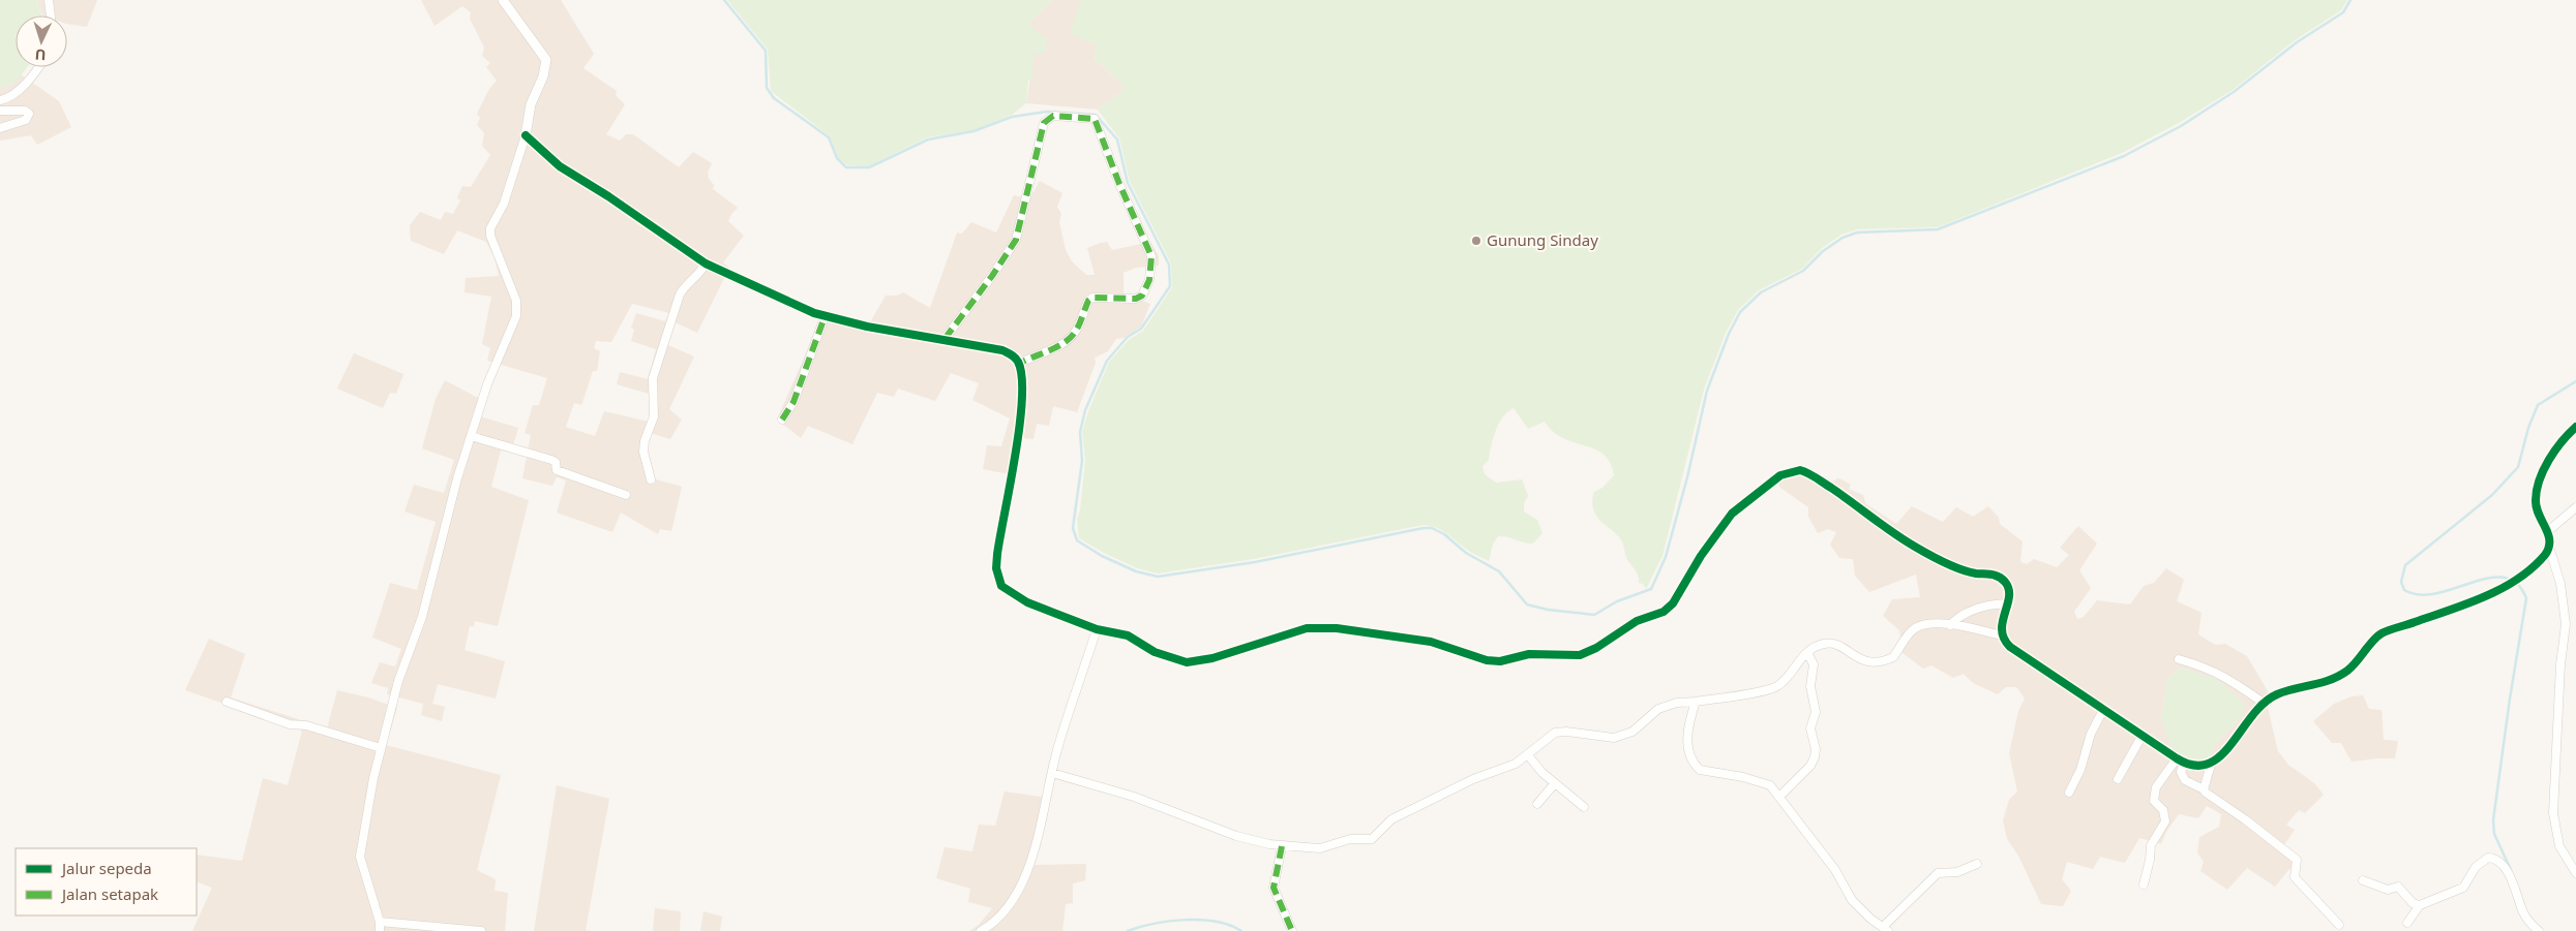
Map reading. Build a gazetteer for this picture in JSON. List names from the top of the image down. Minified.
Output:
{"places":["Gunung Sinday"],"legend":["Jalur sepeda","Jalan setapak"],"north":"bottom"}
